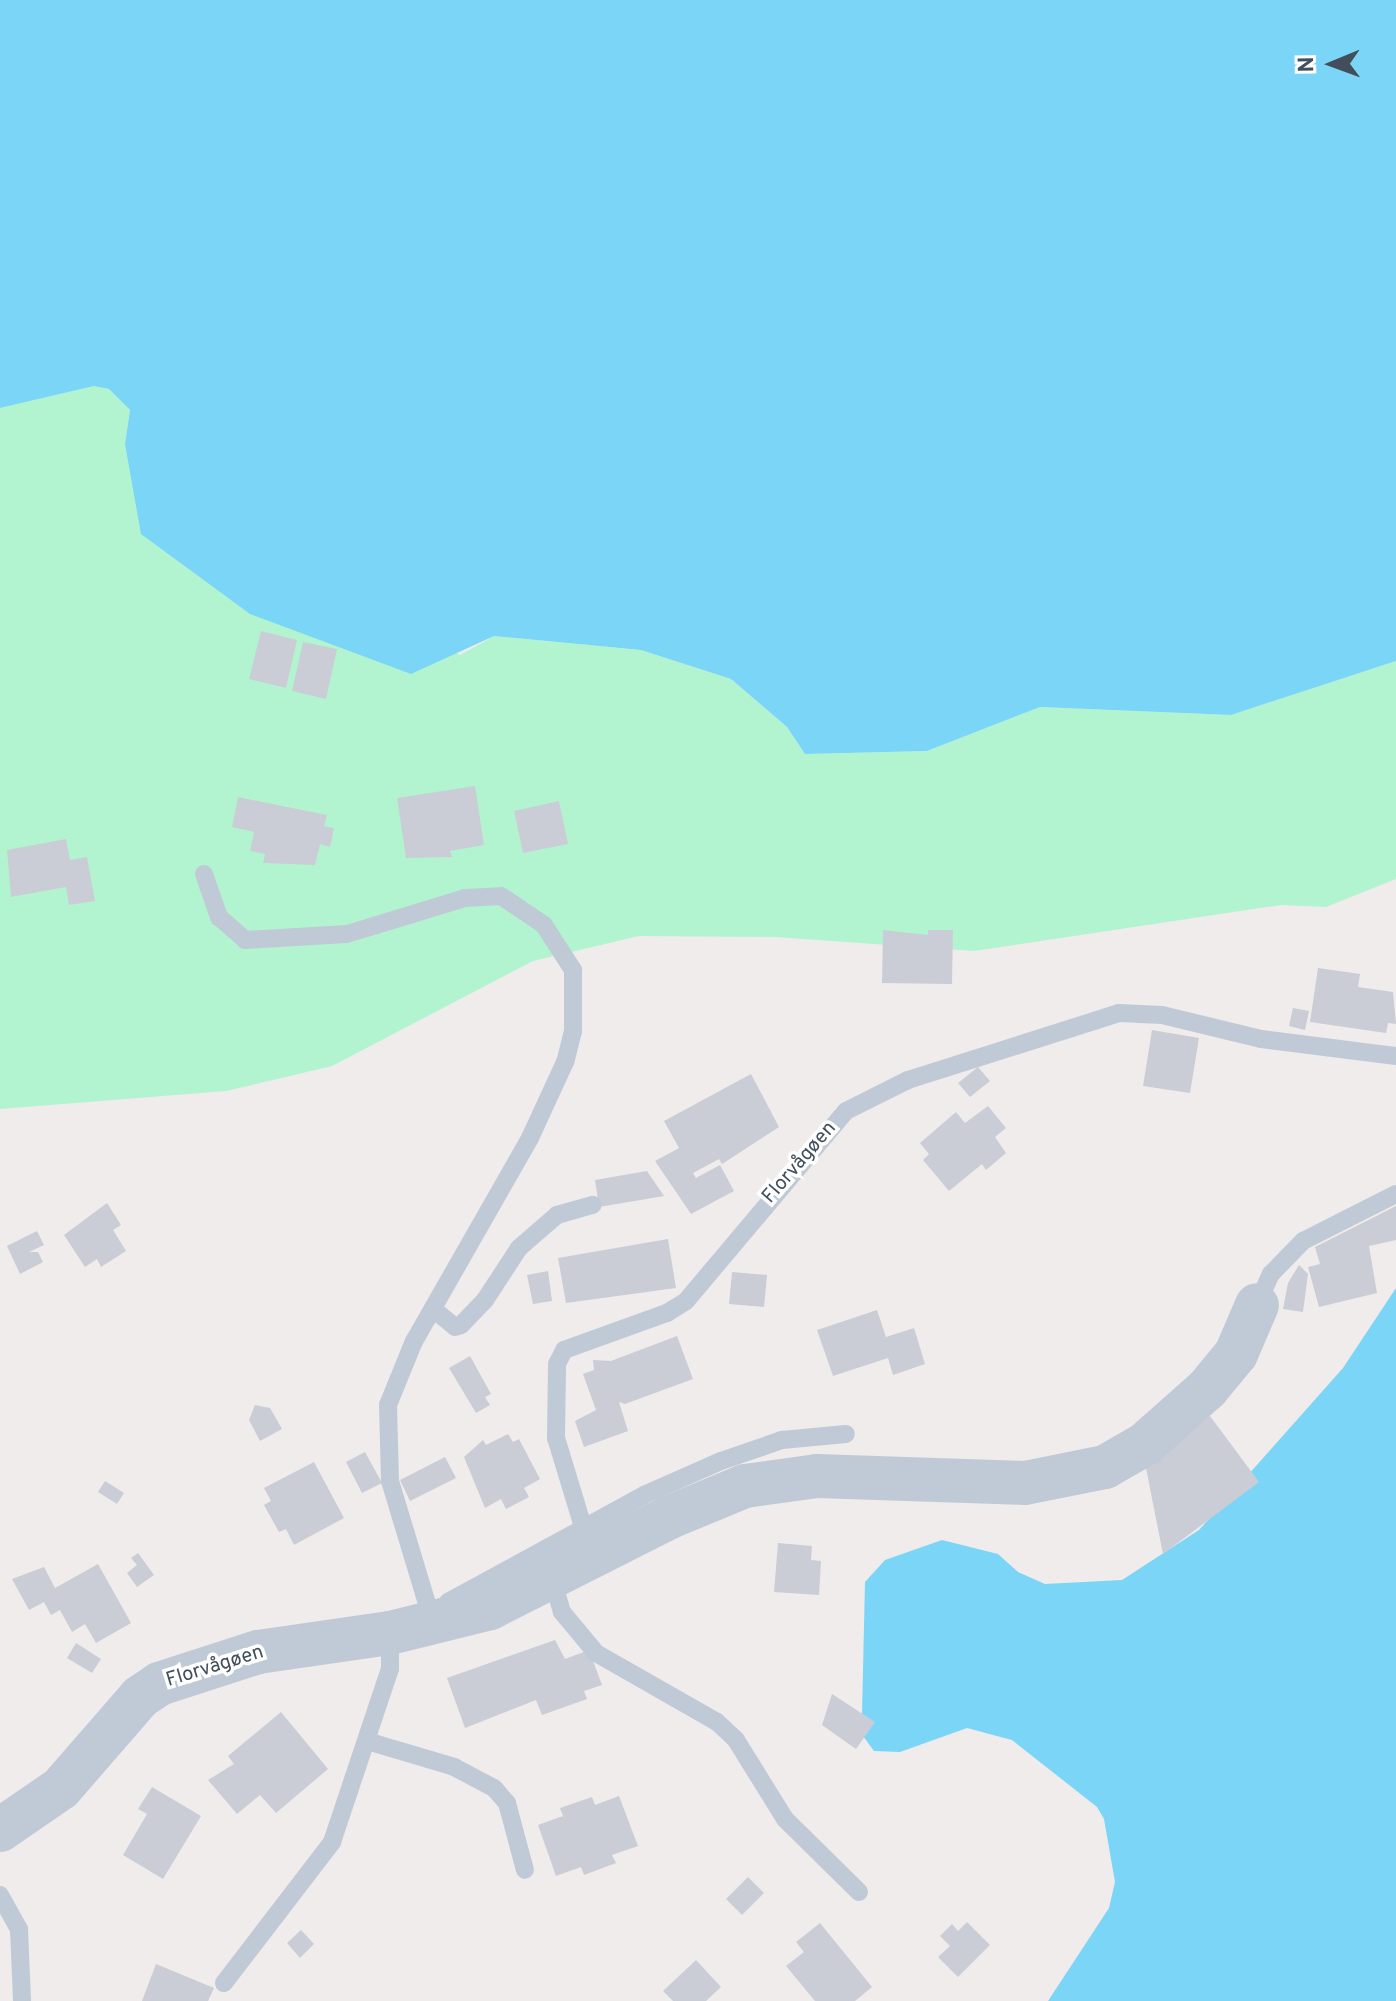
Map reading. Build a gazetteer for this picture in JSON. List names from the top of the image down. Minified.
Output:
{"streets":{"street":["Florvågøen"]},"north":"left"}
